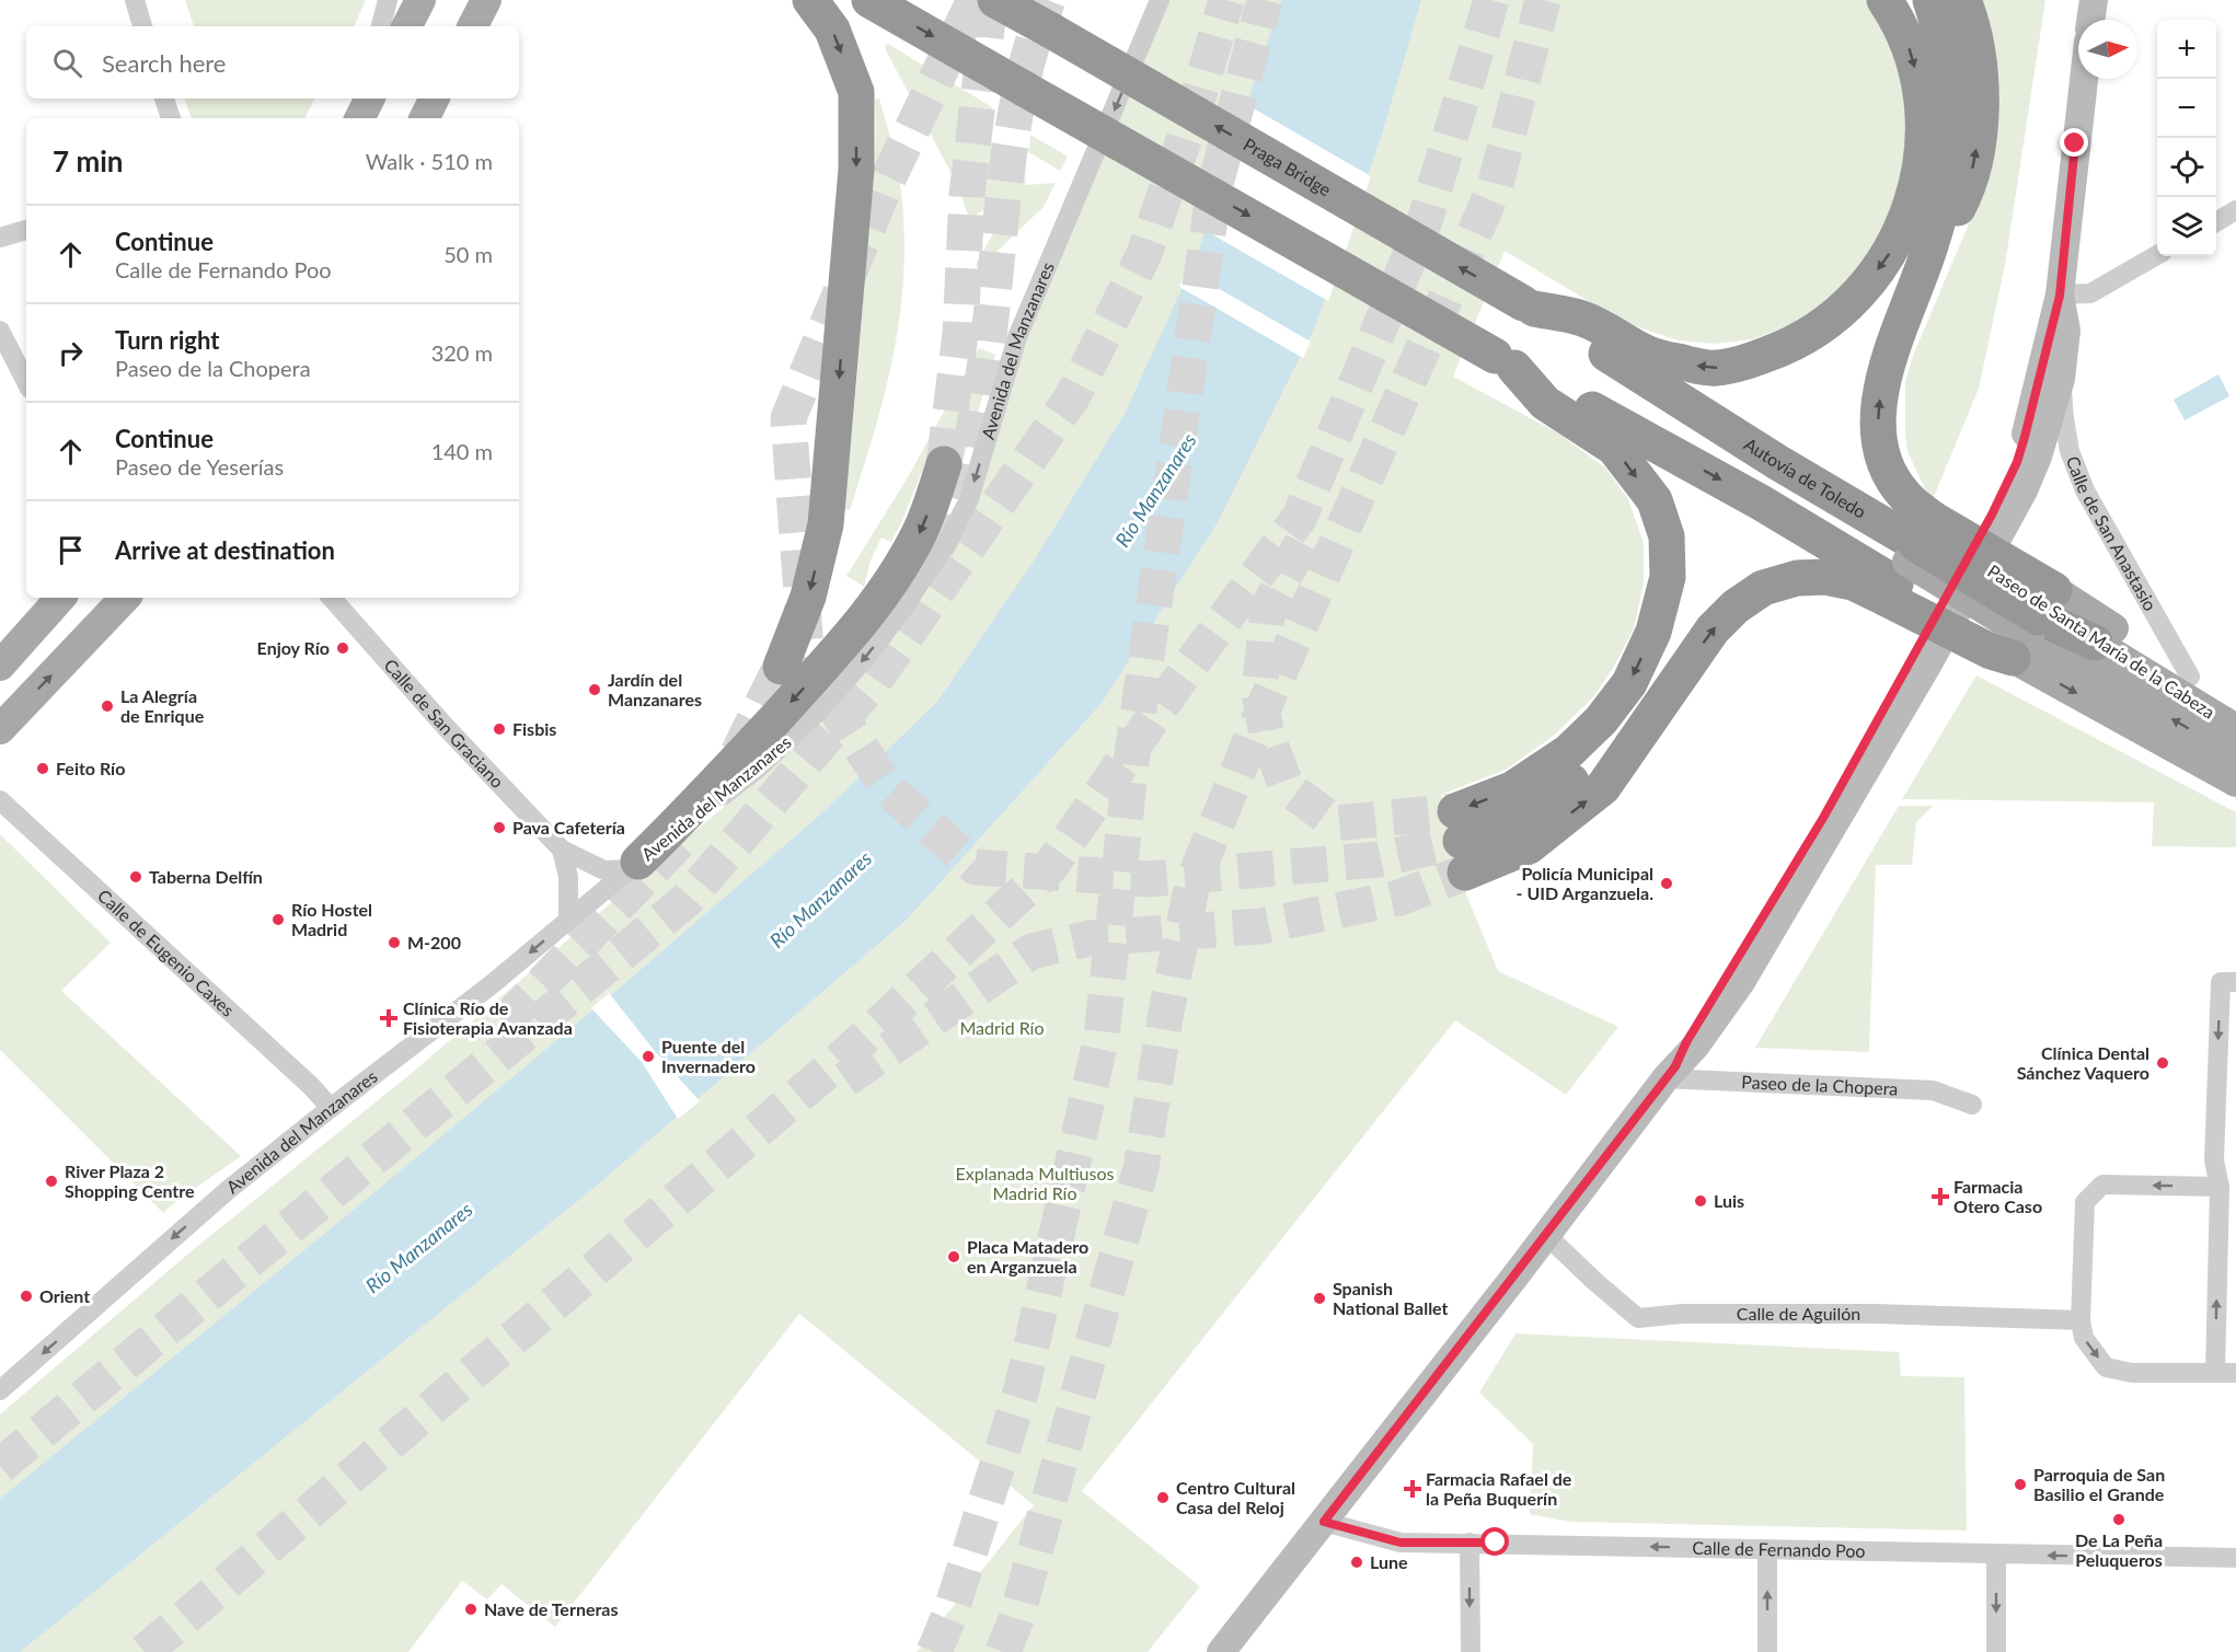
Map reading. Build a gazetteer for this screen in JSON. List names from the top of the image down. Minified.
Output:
{"streets":{"highway":["Praga Bridge","Autovía de Toledo"],"main road":["Paseo de Santa María de la Cabeza"],"street":["Avenida del Manzanares","Calle de San Anastasio","Calle de San Graciano","Calle de Eugenio Caxes","Paseo de la Chopera","Calle de Aguilón","Calle de Fernando Poo"]},"crossings":[["Praga Bridge","Autovía de Toledo"],["Avenida del Manzanares","Calle de San Graciano"],["Avenida del Manzanares","Calle de Eugenio Caxes"],["Autovía de Toledo","Paseo de Santa María de la Cabeza"]],"one_way":["Avenida del Manzanares","Calle de Fernando Poo"],"water":["Río Manzanares"],"parks":["Madrid Río","Explanada Multiusos Madrid Río"],"places":{"other":["Enjoy Río","Jardín del Manzanares","La Alegría de Enrique","Fisbis","Feito Río","Pava Cafetería","Taberna Delfín","Policía Municipal - UID Arganzuela.","Río Hostel Madrid","M-200","Puente del Invernadero","Clínica Dental Sánchez Vaquero","River Plaza 2 Shopping Centre","Luis","Placa Matadero en Arganzuela","Orient","Spanish National Ballet","Parroquia de San Basilio el Grande","Centro Cultural Casa del Reloj","De La Peña Peluqueros","Lune","Nave de Terneras"],"health":["Clínica Río de Fisioterapia Avanzada","Farmacia Otero Caso","Farmacia Rafael de la Peña Buquerín"]},"north":"right","page":{"map_buttons":["+","−"],"search":"Search here","heading":["7 min","Walk · 510 m"],"list":[["Continue","Calle de Fernando Poo","50 m"],["Turn right","Paseo de la Chopera","320 m"],["Continue","Paseo de Yeserías","140 m"],"Arrive at destination"]}}
